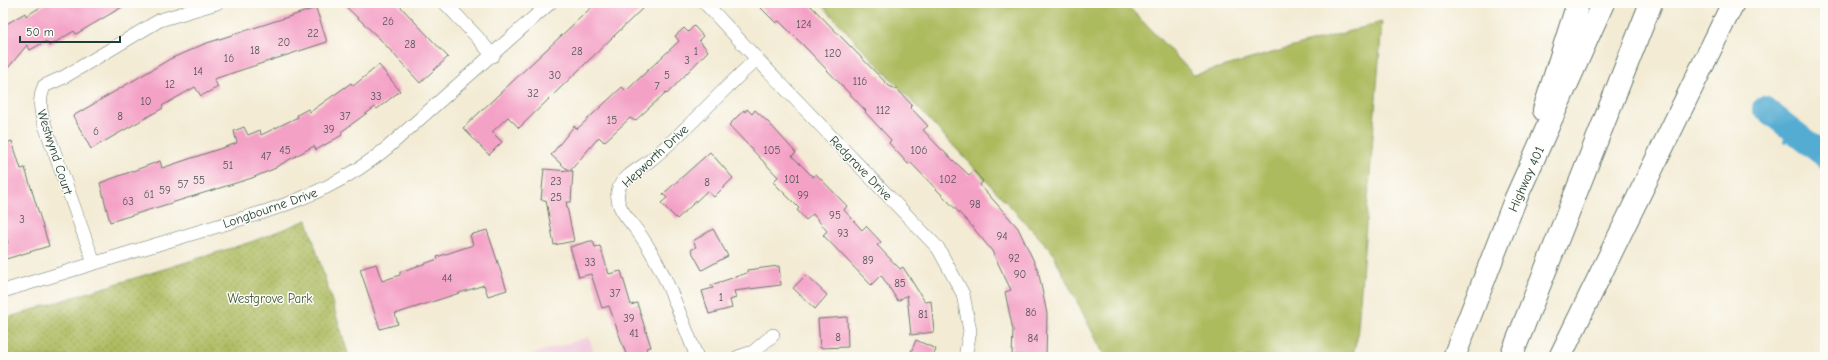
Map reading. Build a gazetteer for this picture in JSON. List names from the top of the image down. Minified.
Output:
{"streets":{"highway":["Highway 401"],"street":["Westwynd Court","Hepworth Drive","Redgrave Drive","Longbourne Drive"]},"crossings":[["Westwynd Court","Longbourne Drive"],["Hepworth Drive","Redgrave Drive"]],"parks":["Westgrove Park"],"house_numbers":["26","124","22","20","28","18","28","1","120","16","3","14","30","5","116","12","7","32","33","10","112","8","37","15","39","6","45","105","106","47","51","101","102","55","23","8","57","59","61","99","25","63","98","95","3","93","94","92","89","33","90","44","85","37","1","86","81","39","41","8","84"],"scale_bar":"50 m"}
